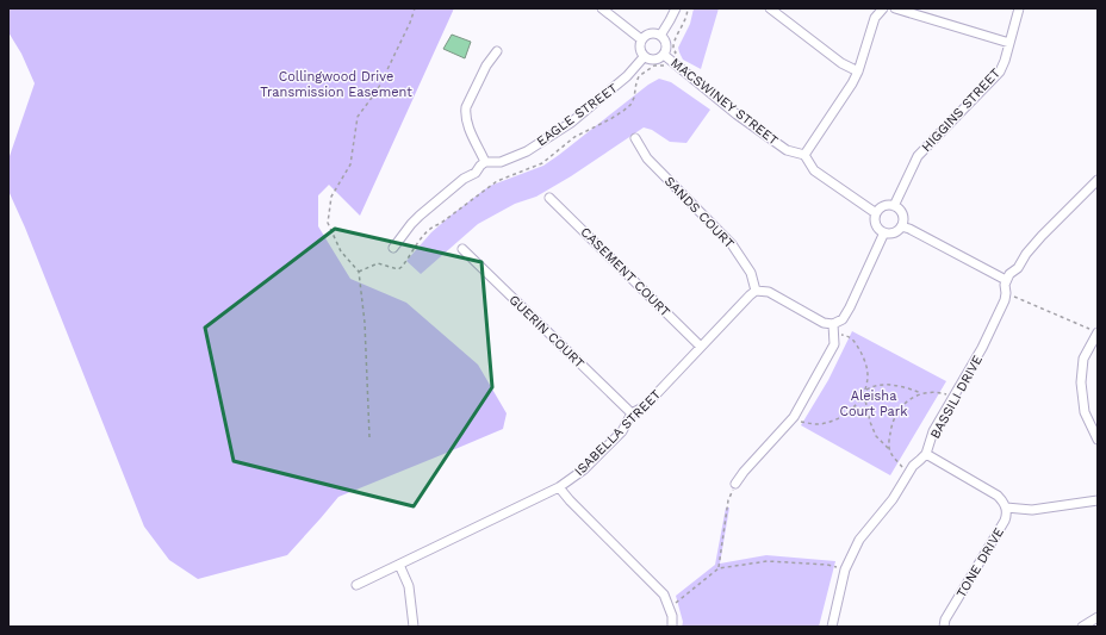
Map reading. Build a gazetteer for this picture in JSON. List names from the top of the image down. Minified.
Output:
{"streets":{"street":["MACSWINEY STREET","HIGGINS STREET","EAGLE STREET","SANDS COURT","CASEMENT COURT","GUERIN COURT","BASSILI DRIVE","ISABELLA STREET","TONE DRIVE"]},"crossings":[["MACSWINEY STREET","EAGLE STREET"],["SANDS COURT","ISABELLA STREET"],["CASEMENT COURT","ISABELLA STREET"],["GUERIN COURT","ISABELLA STREET"]],"parks":["Collingwood Drive Transmission Easement","Aleisha Court Park"]}
